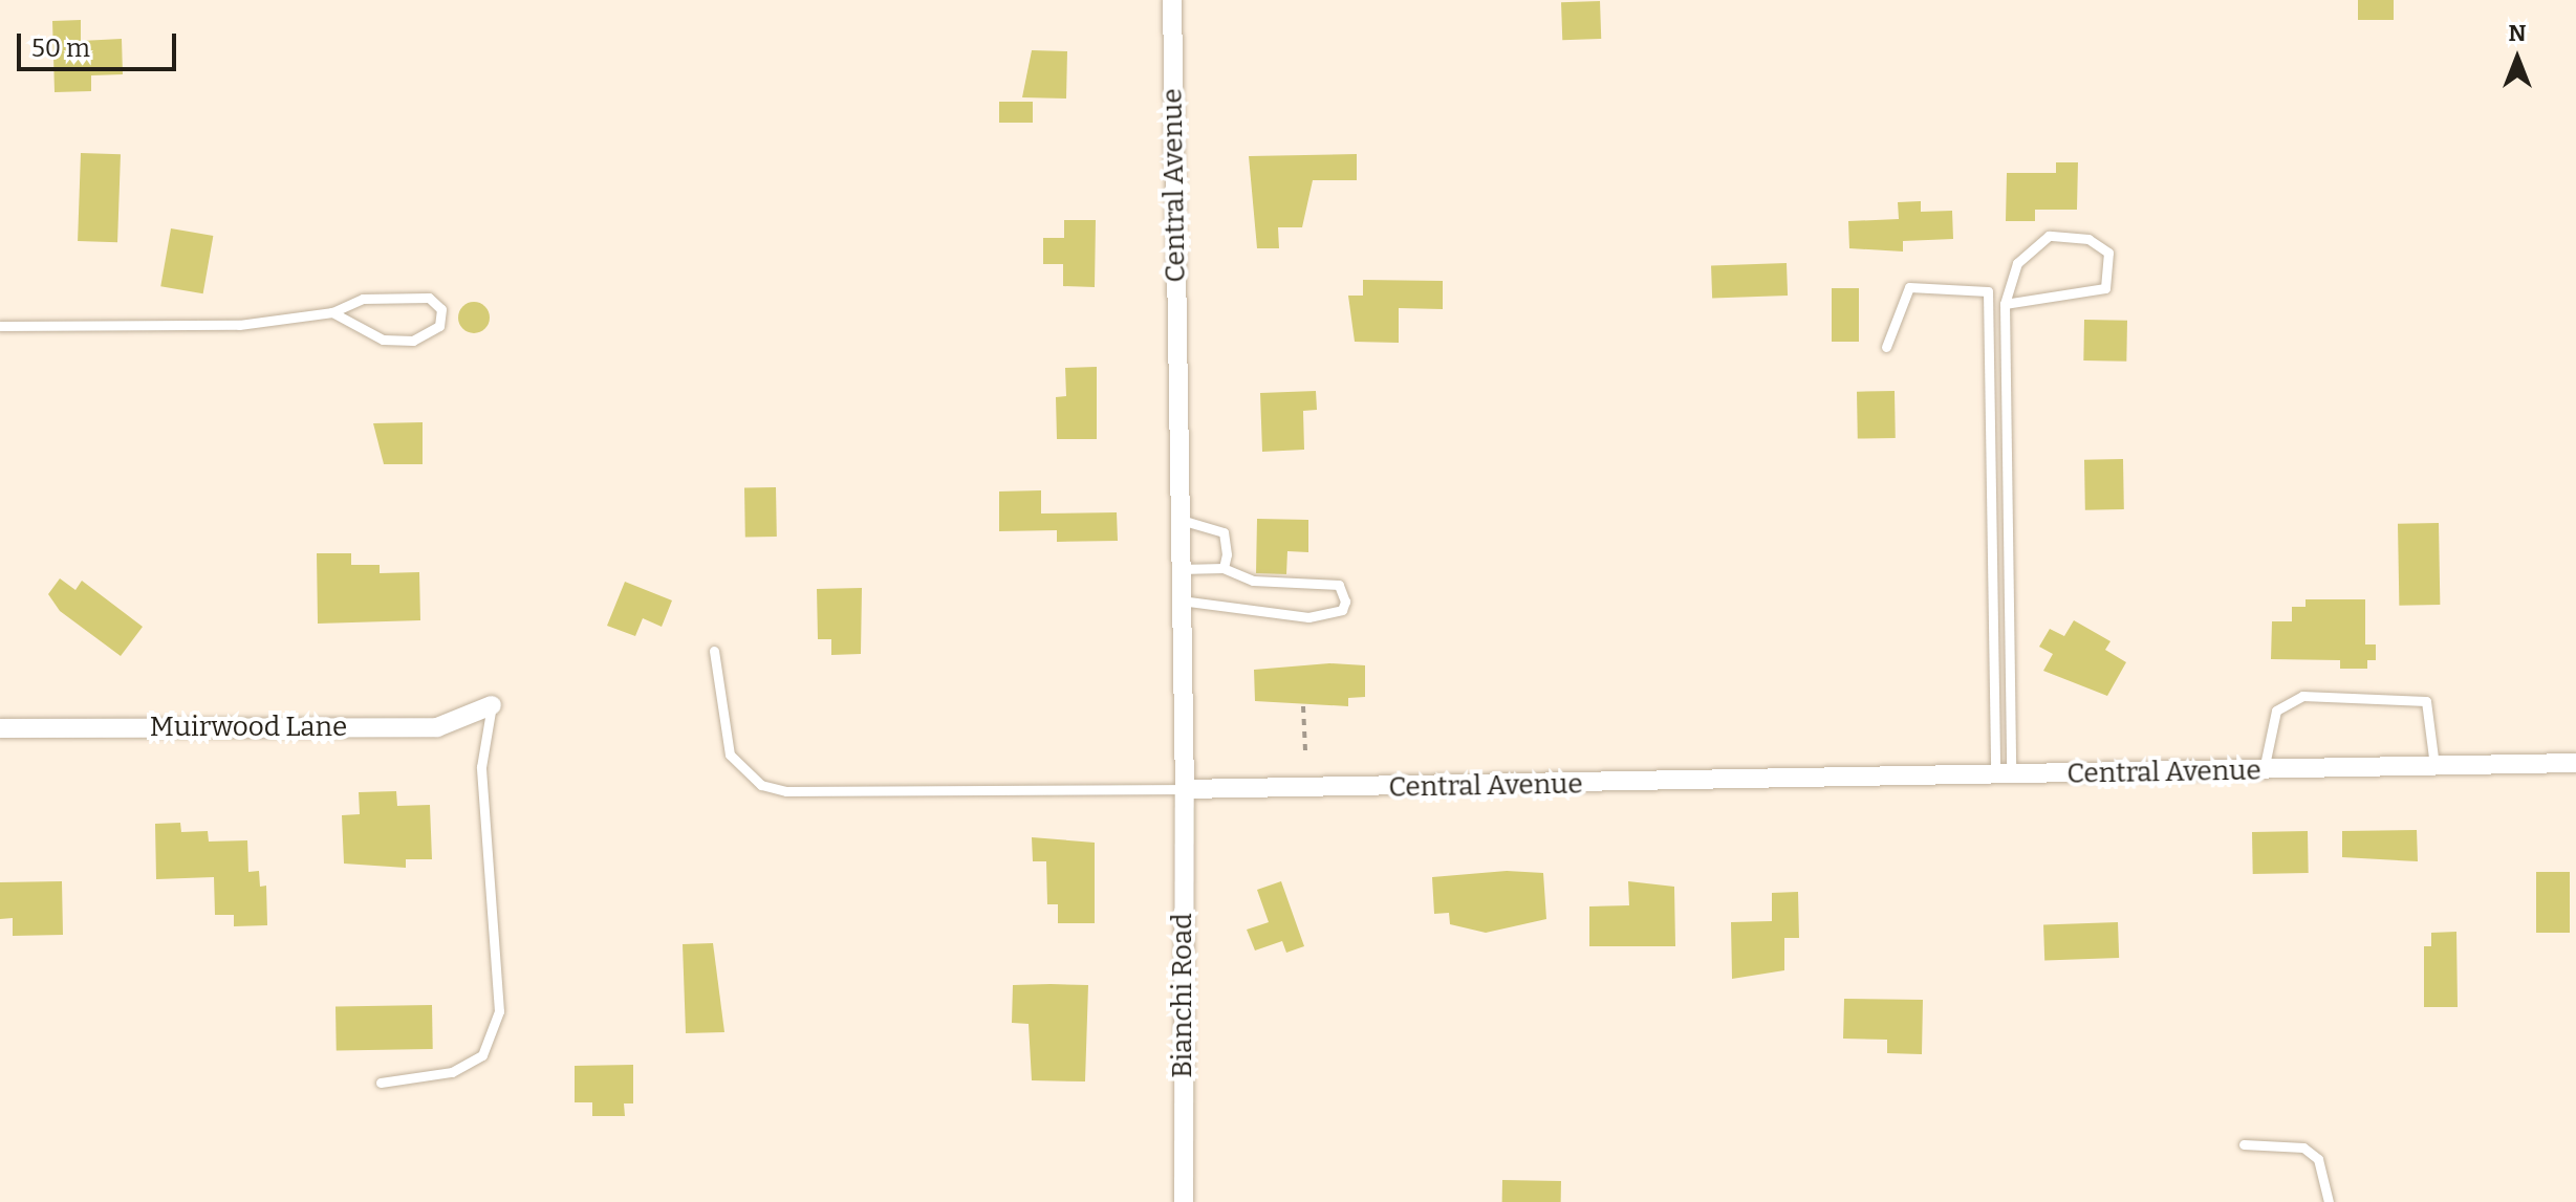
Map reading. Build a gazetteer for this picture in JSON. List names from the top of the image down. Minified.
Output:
{"streets":{"street":["Central Avenue","Muirwood Lane","Bianchi Road"]},"crossings":[["Central Avenue","Bianchi Road"]],"scale_bar":"50 m","north":"top"}
